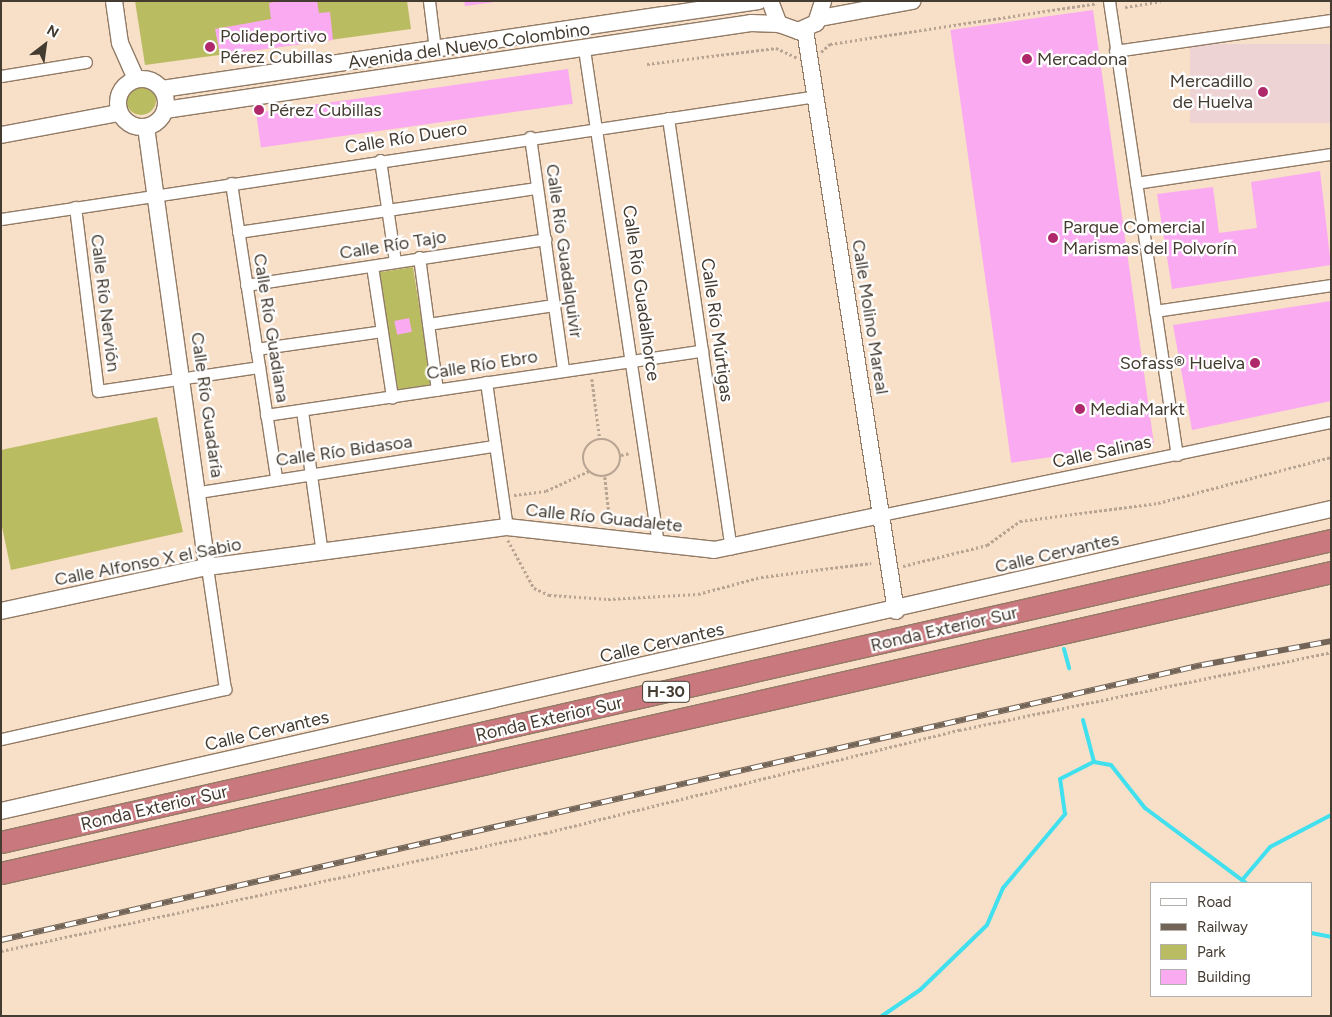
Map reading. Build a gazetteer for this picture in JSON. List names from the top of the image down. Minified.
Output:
{"streets":{"highway":["Ronda Exterior Sur","H-30"],"street":["Avenida del Nuevo Colombino","Calle Río Duero","Calle Río Tajo","Calle Río Guadalquivir","Calle Río Guadalhorce","Calle Río Nervión","Calle Molino Mareal","Calle Río Guadiana","Calle Río Múrtigas","Calle Río Ebro","Calle Río Guadaría","Calle Río Bidasoa","Calle Salinas","Calle Río Guadalete","Calle Cervantes","Calle Alfonso X el Sabio"]},"crossings":[["Avenida del Nuevo Colombino","Calle Río Guadalhorce"],["Avenida del Nuevo Colombino","Calle Molino Mareal"],["Avenida del Nuevo Colombino","Calle Río Guadaría"],["Calle Río Duero","Calle Río Guadalquivir"],["Calle Río Duero","Calle Río Guadalhorce"],["Calle Río Duero","Calle Río Nervión"],["Calle Río Duero","Calle Molino Mareal"],["Calle Río Duero","Calle Río Guadiana"],["Calle Río Duero","Calle Río Múrtigas"],["Calle Río Duero","Calle Río Guadaría"],["Calle Río Tajo","Calle Río Guadalquivir"],["Calle Río Tajo","Calle Río Guadiana"],["Calle Río Guadalquivir","Calle Río Ebro"],["Calle Río Guadalhorce","Calle Río Ebro"],["Calle Río Guadalhorce","Calle Río Guadalete"],["Calle Río Nervión","Calle Río Guadiana"],["Calle Río Nervión","Calle Río Guadaría"],["Calle Molino Mareal","Calle Salinas"],["Calle Molino Mareal","Calle Río Guadalete"],["Calle Molino Mareal","Calle Cervantes"],["Calle Río Guadiana","Calle Río Ebro"],["Calle Río Guadiana","Calle Río Bidasoa"],["Calle Río Múrtigas","Calle Río Ebro"],["Calle Río Múrtigas","Calle Río Guadalete"],["Calle Río Guadaría","Calle Río Bidasoa"],["Calle Río Guadaría","Calle Alfonso X el Sabio"],["Calle Salinas","Calle Río Guadalete"],["Calle Río Guadalete","Calle Alfonso X el Sabio"]],"places":["Polideportivo Pérez Cubillas","Mercadona","Mercadillo de Huelva","Pérez Cubillas","Parque Comercial Marismas del Polvorín","Sofass® Huelva","MediaMarkt"],"legend":["Road","Railway","Park","Building"],"north":"top right"}
